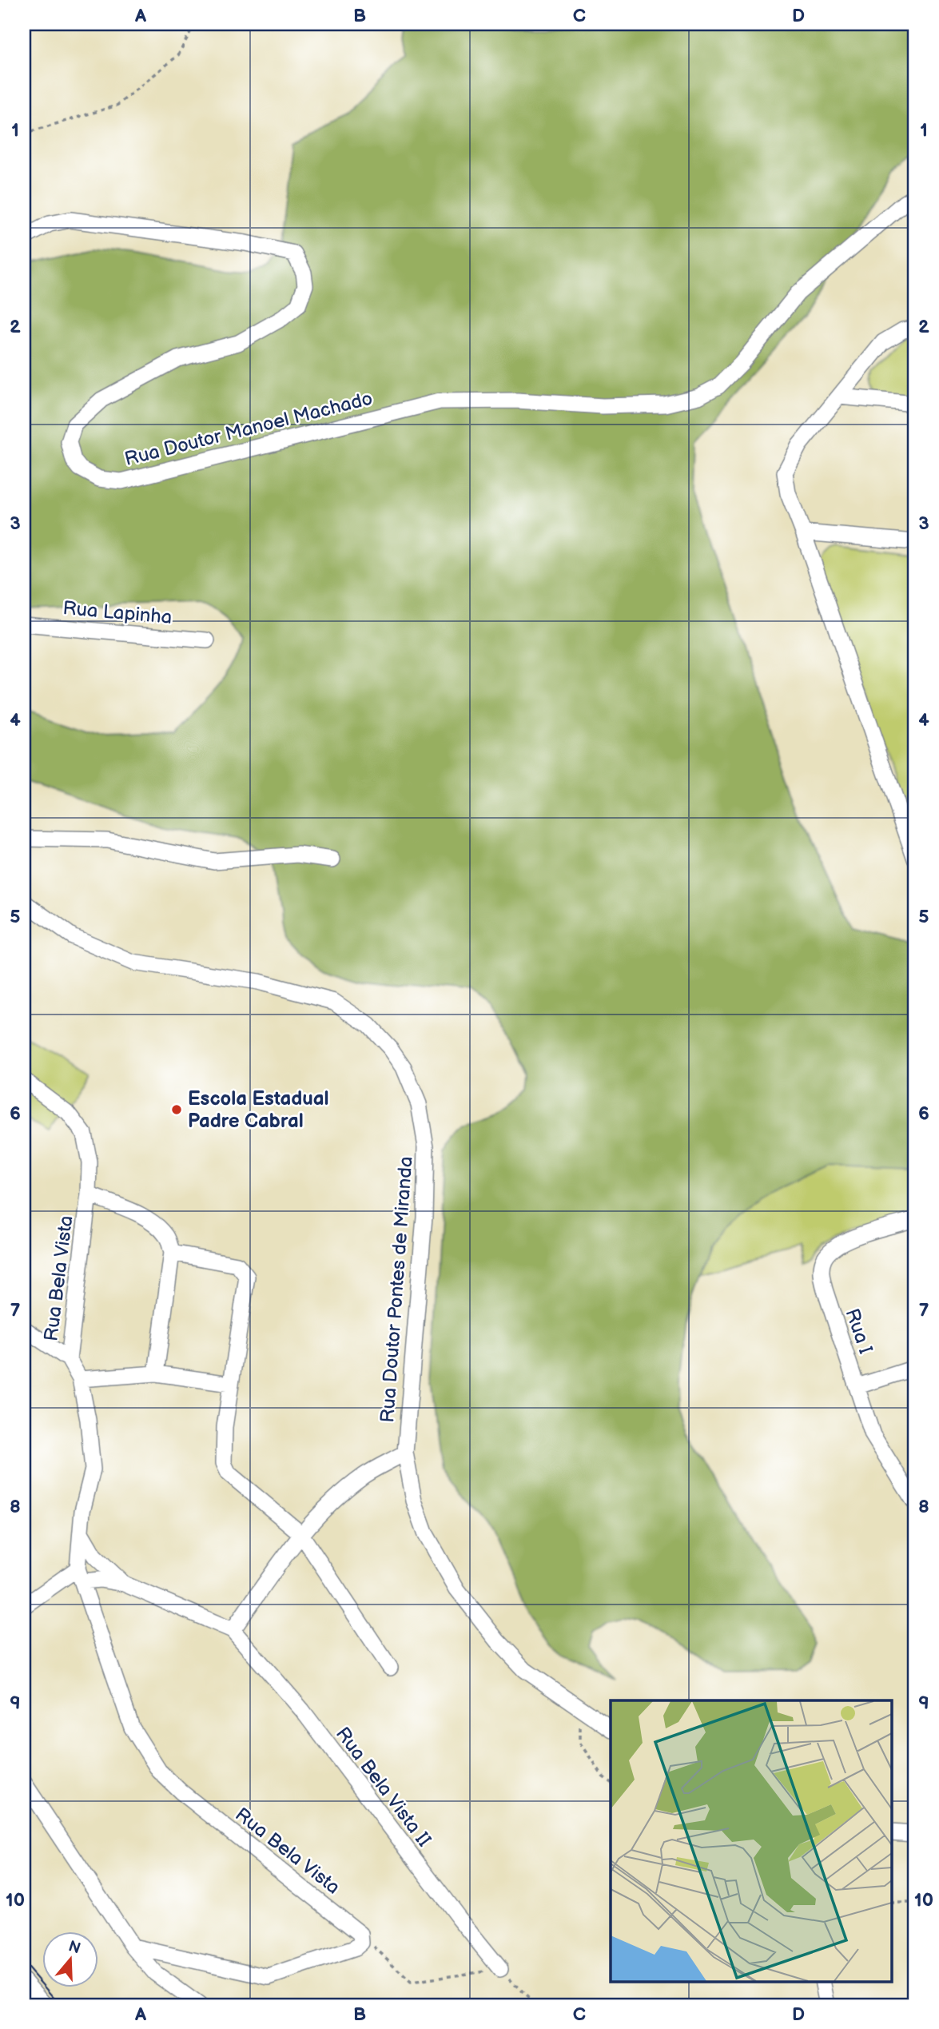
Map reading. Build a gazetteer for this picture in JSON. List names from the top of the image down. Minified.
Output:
{"streets":{"street":["Rua Doutor Manoel Machado","Rua Lapinha","Rua Bela Vista","Rua Doutor Pontes de Miranda","Rua I","Rua Bela Vista II"]},"places":["Escola Estadual Padre Cabral"],"north":"top","grid":{"columns":["A","B","C","D"],"rows":["1","2","3","4","5","6","7","8","9","10"]}}
